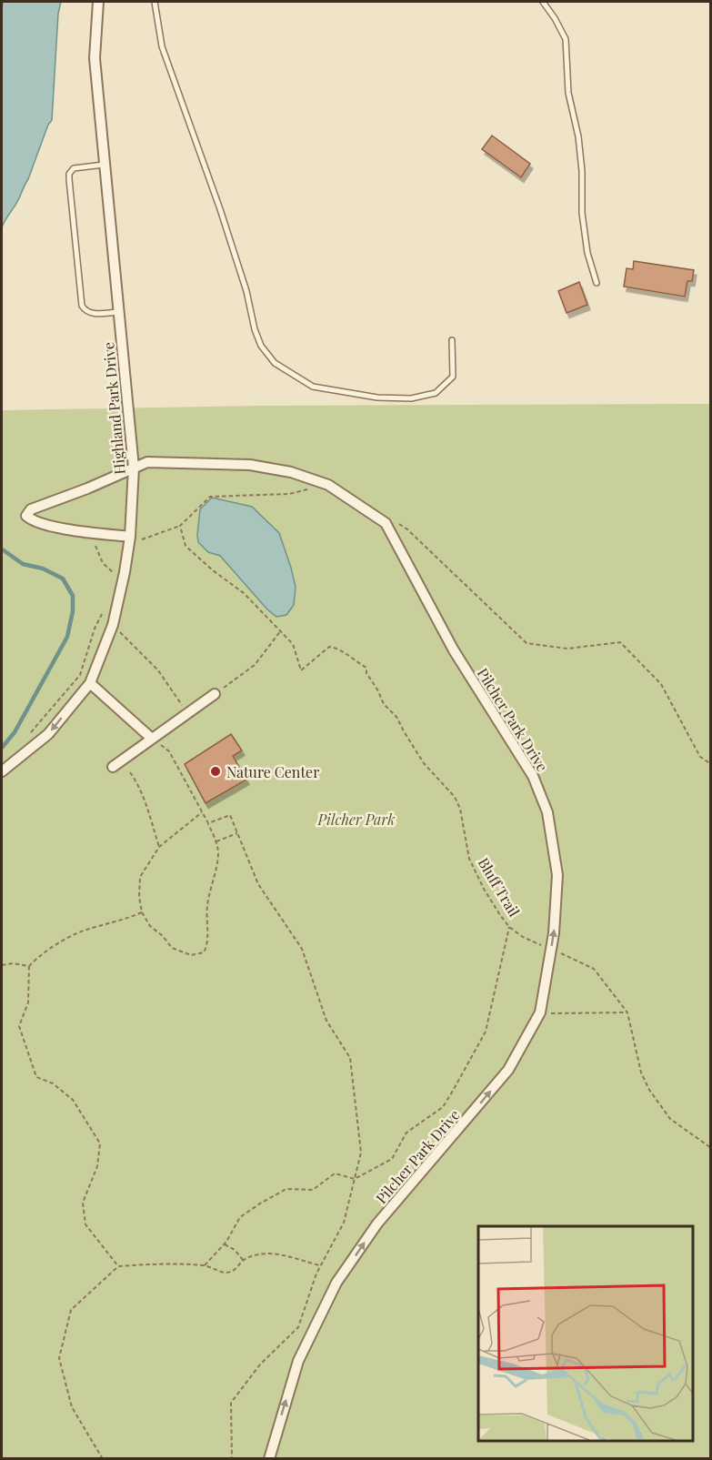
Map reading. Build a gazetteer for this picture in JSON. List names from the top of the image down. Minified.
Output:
{"streets":{"street":["Highland Park Drive","Pilcher Park Drive"],"path":["Bluff Trail"]},"crossings":[["Highland Park Drive","Pilcher Park Drive"],["Pilcher Park Drive","Bluff Trail"]],"parks":["Pilcher Park"],"places":["Nature Center"]}
